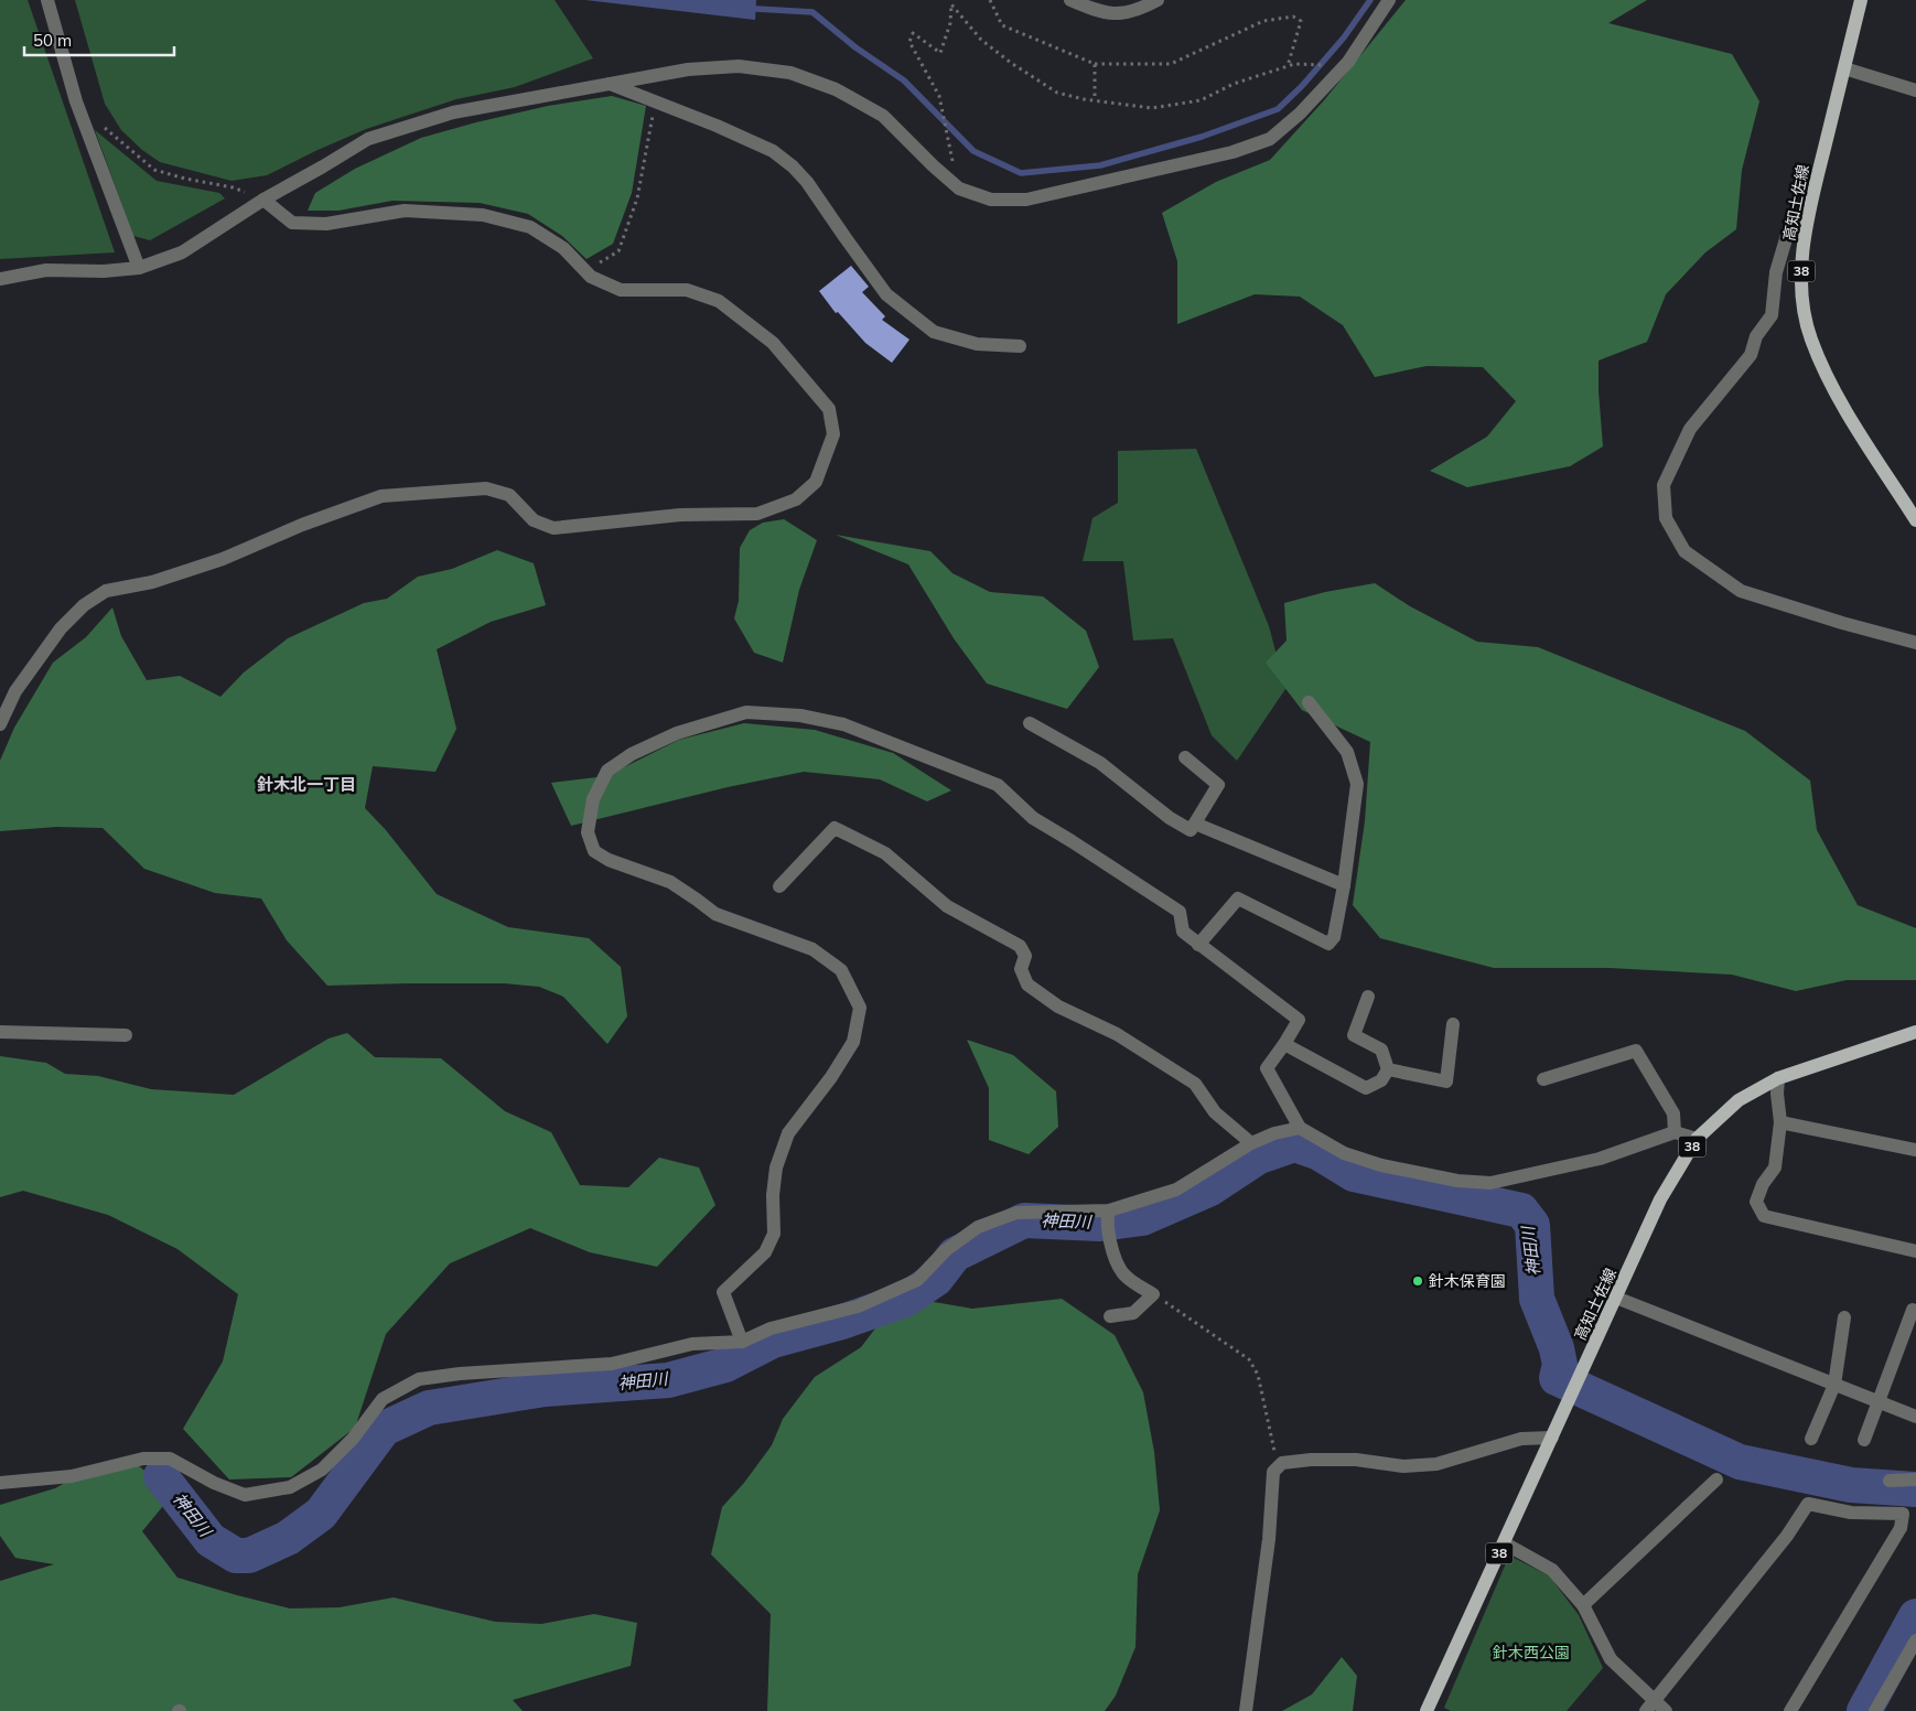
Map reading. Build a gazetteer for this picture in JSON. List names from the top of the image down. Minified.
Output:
{"streets":{"main road":["高知土佐線","38"]},"districts":["針木北一丁目"],"water":["神田川"],"parks":["針木西公園"],"places":["針木保育園"],"scale_bar":"50 m"}
